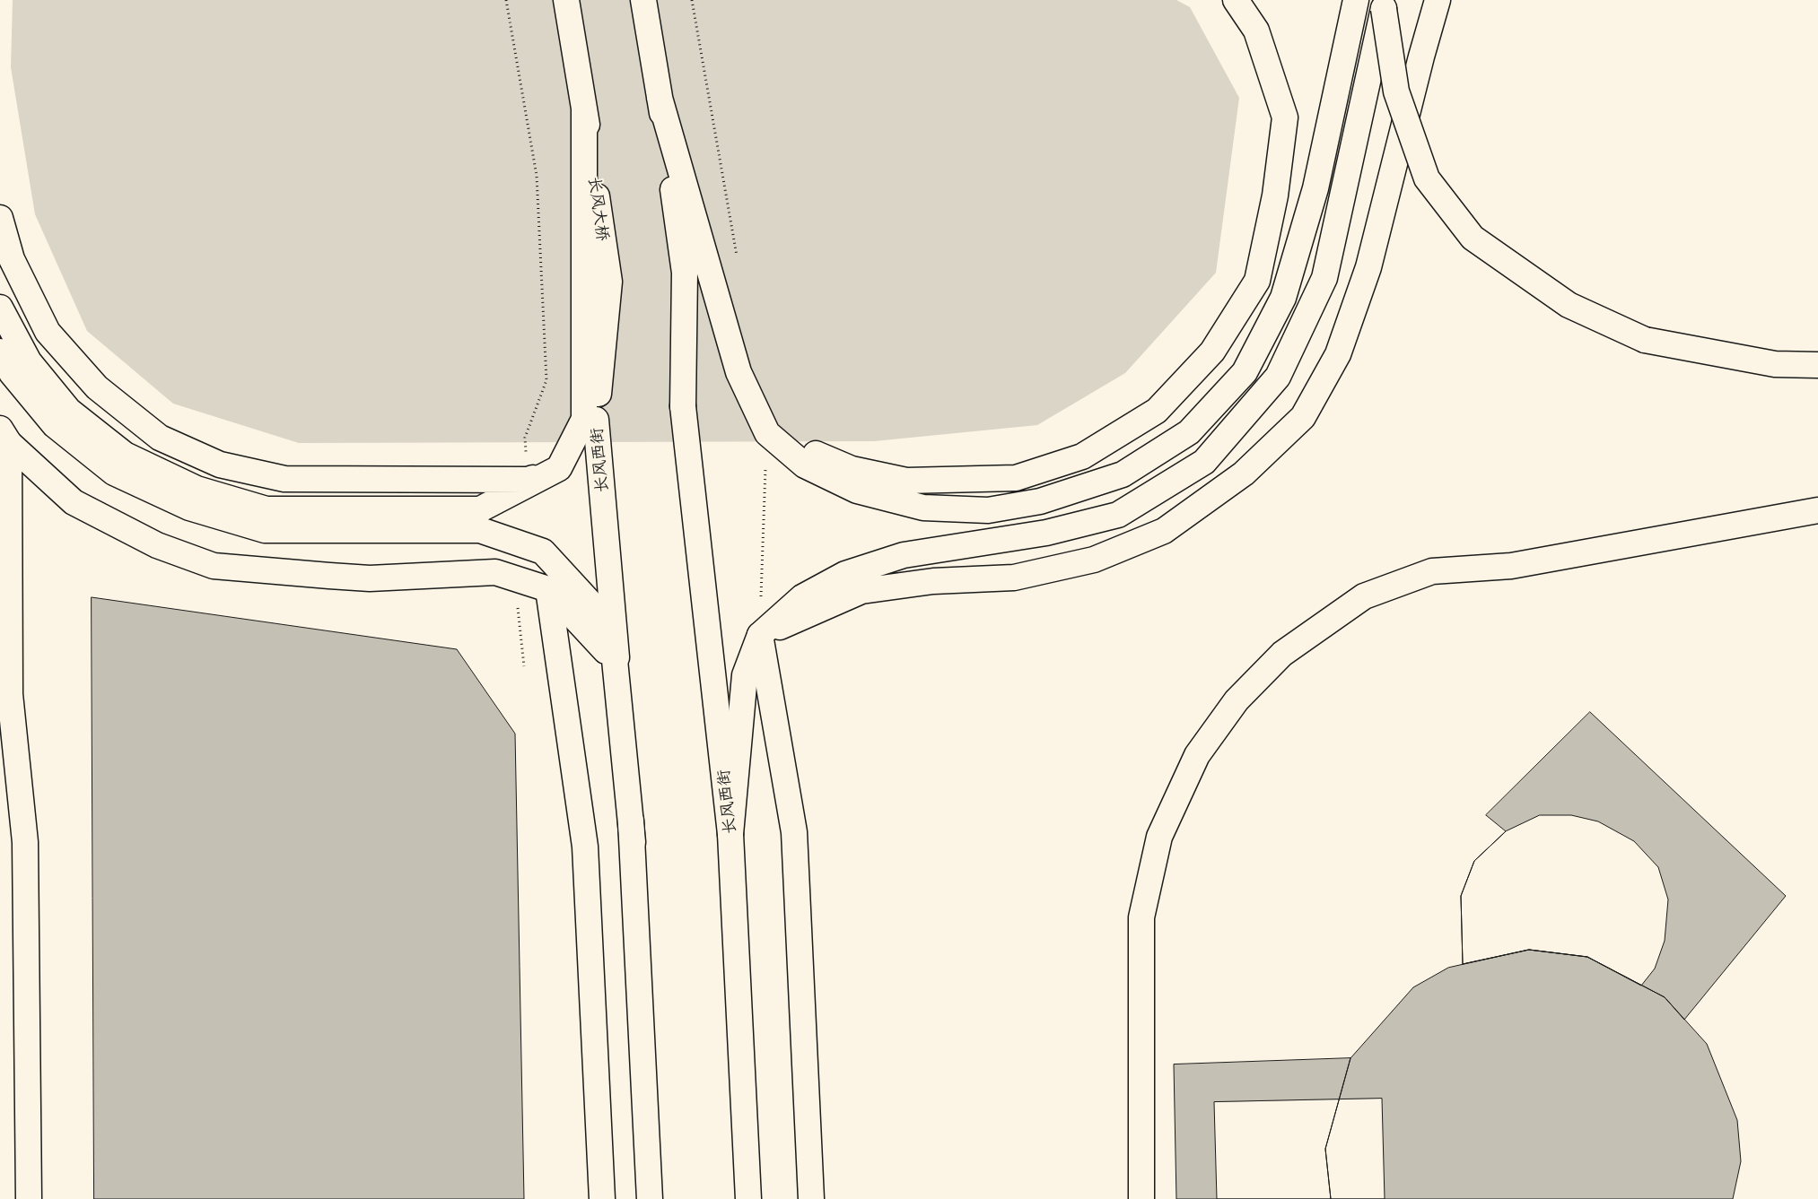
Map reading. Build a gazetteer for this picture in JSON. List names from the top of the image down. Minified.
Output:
{"streets":{"main road":["长风大桥","长风西街"]},"crossings":[["长风大桥","长风西街"]]}
